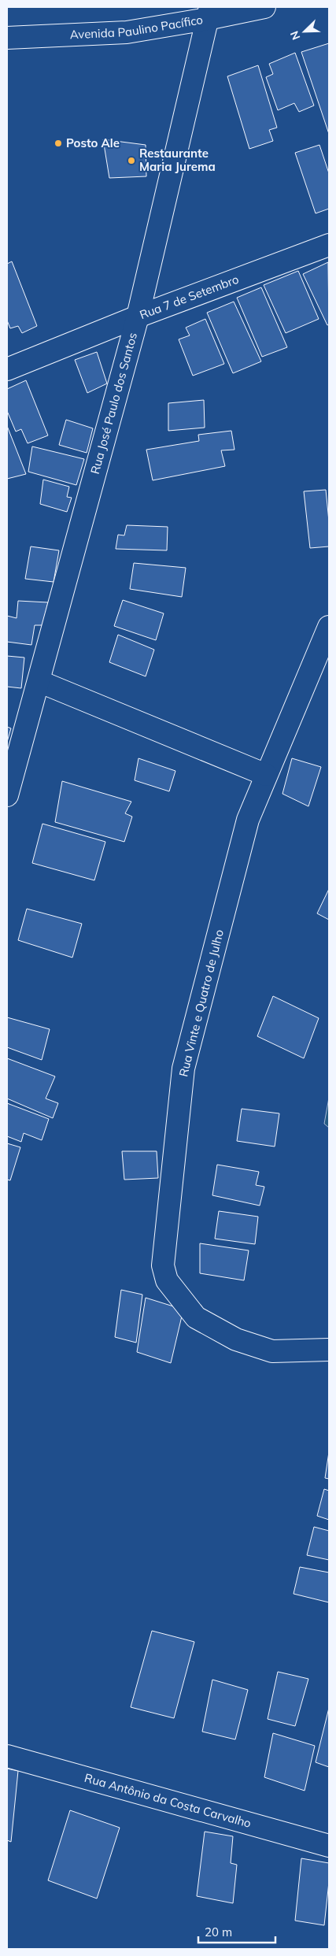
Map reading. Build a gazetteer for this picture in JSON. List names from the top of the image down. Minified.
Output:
{"streets":{"street":["Avenida Paulino Pacífico","Rua 7 de Setembro","Rua José Paulo dos Santos","Rua Vinte e Quatro de Julho","Rua Antônio da Costa Carvalho"]},"crossings":[["Avenida Paulino Pacífico","Rua José Paulo dos Santos"],["Rua 7 de Setembro","Rua José Paulo dos Santos"]],"places":["Posto Ale","Restaurante Maria Jurema"],"scale_bar":"20 m","north":"bottom left"}
